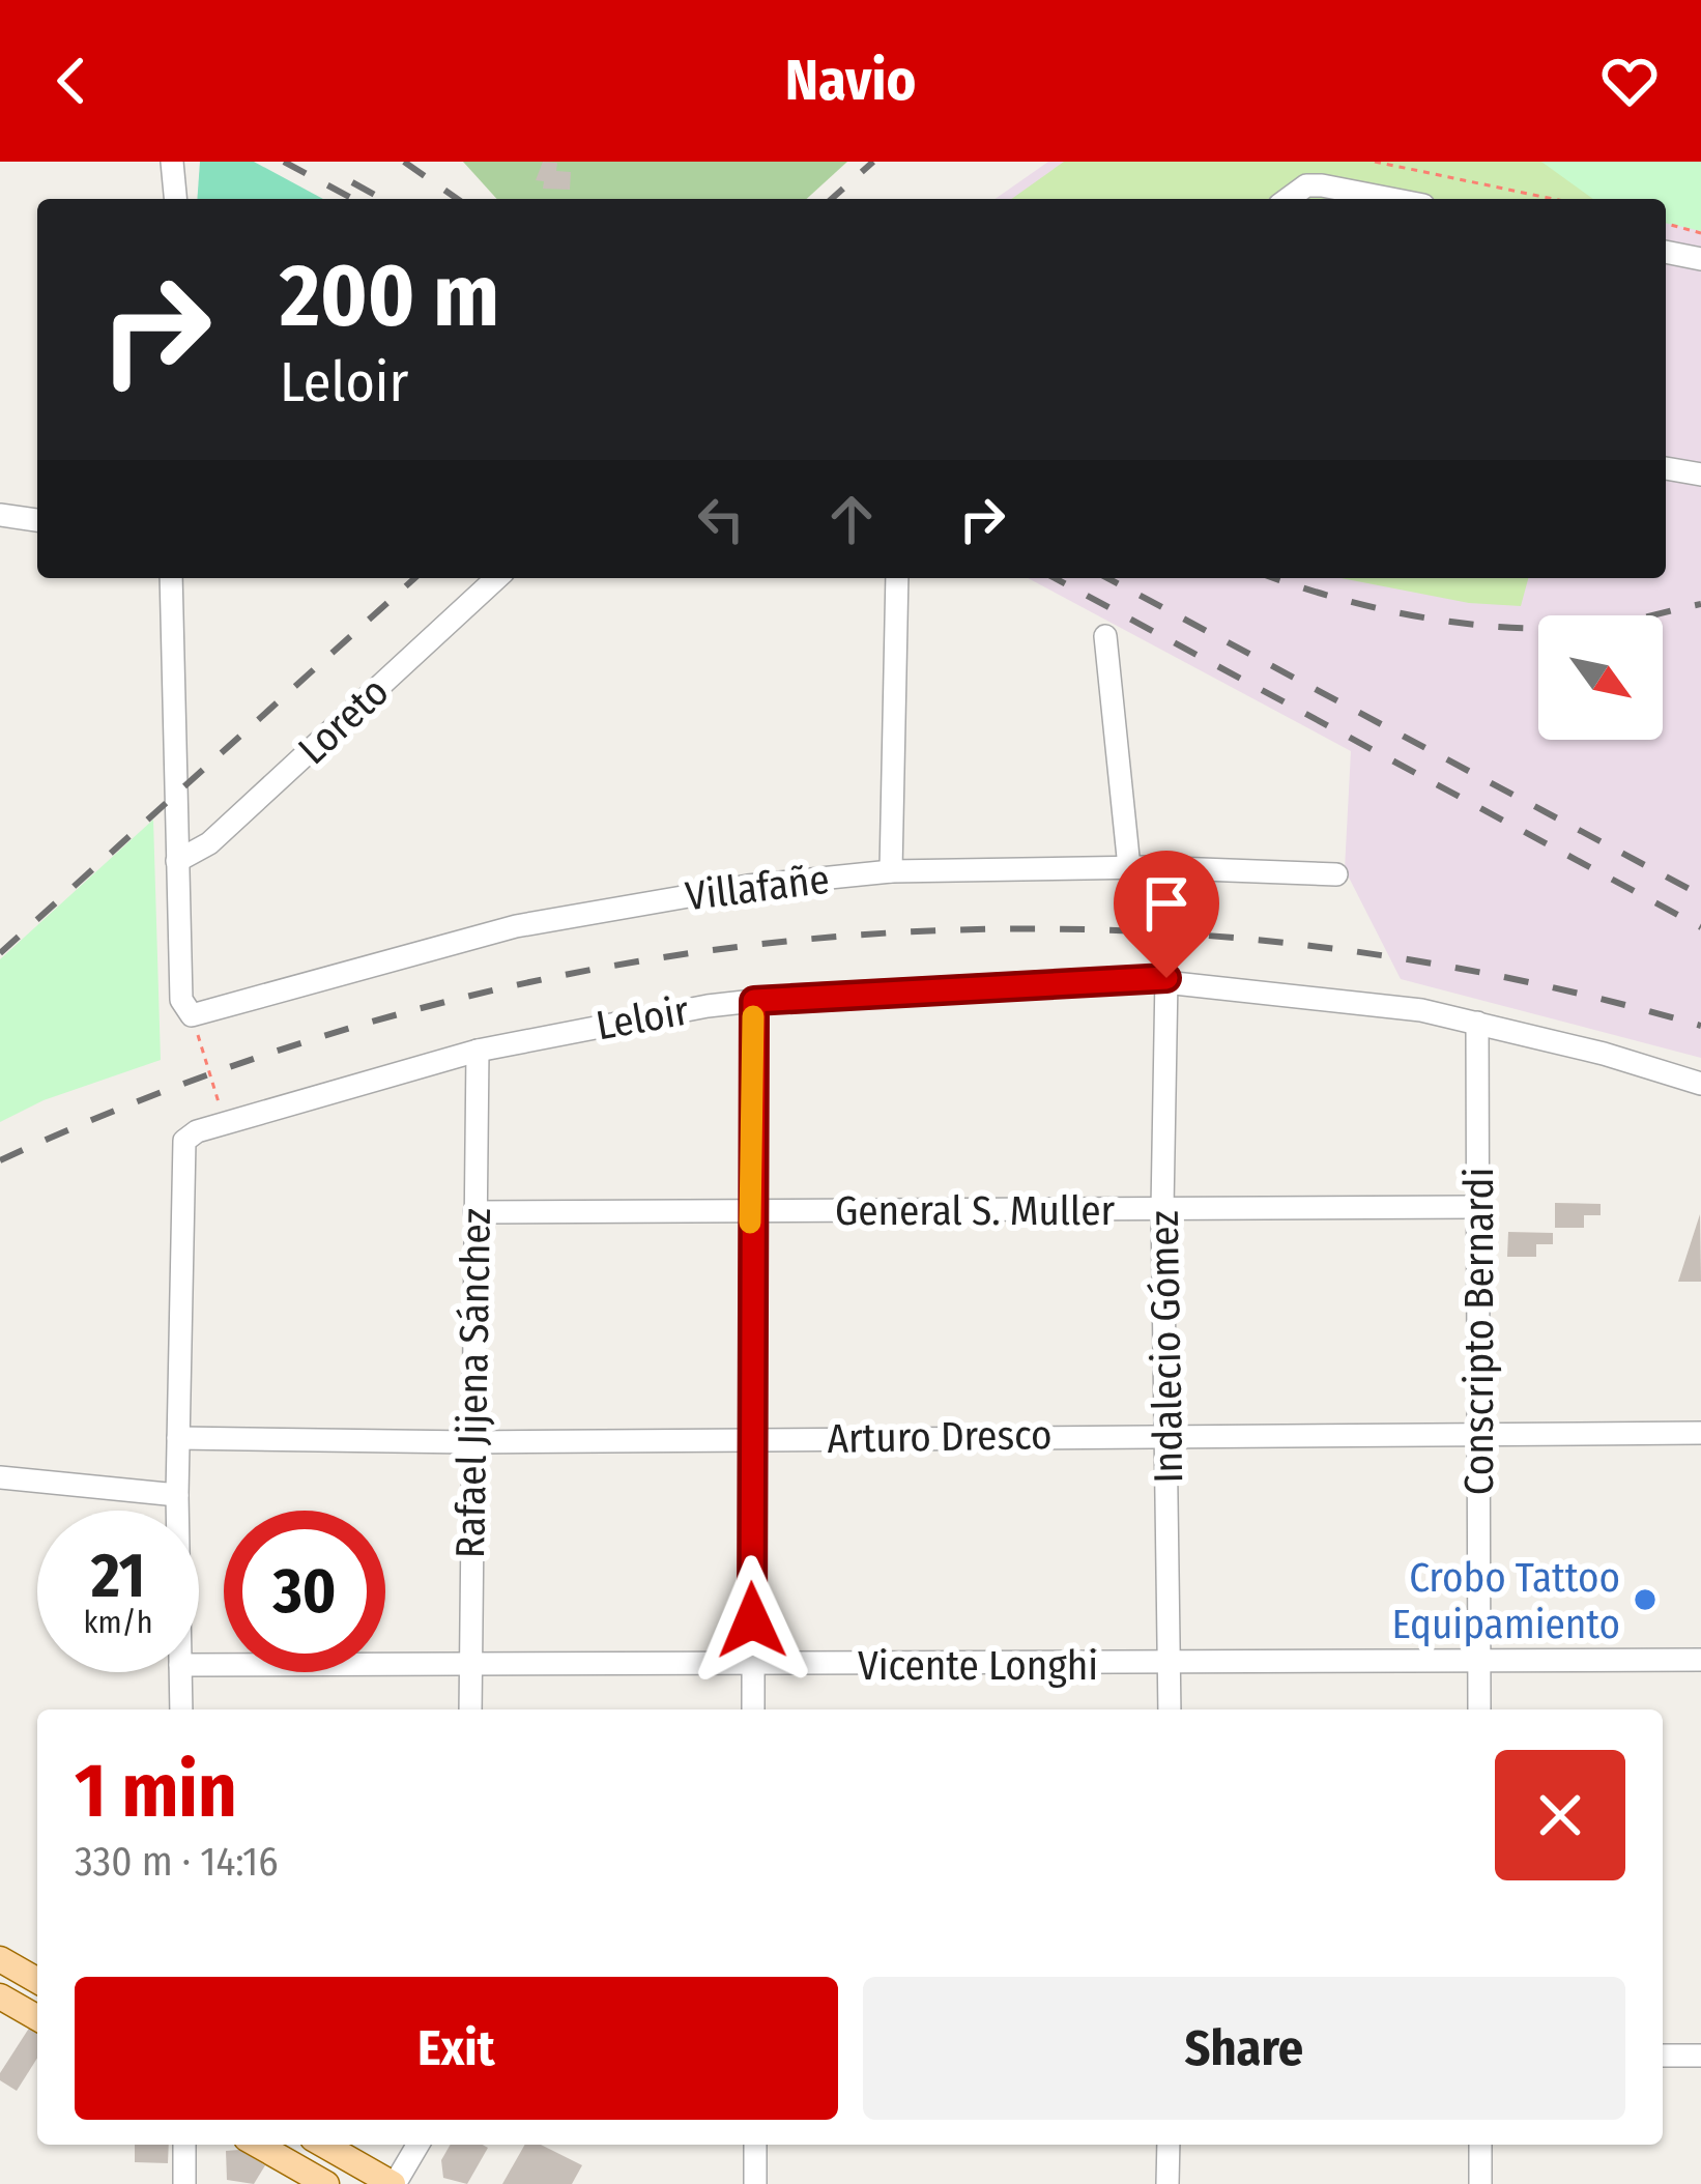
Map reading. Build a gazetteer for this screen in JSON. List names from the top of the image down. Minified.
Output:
{"streets":{"street":["Loreto","Villafañe","Leloir","General S. Muller","Conscripto Bernardi","Indalecio Gómez","Rafael Jijena Sánchez","Arturo Dresco","Vicente Longhi"]},"crossings":[["Leloir","Conscripto Bernardi"],["Leloir","Indalecio Gómez"],["Leloir","Rafael Jijena Sánchez"],["Leloir","Arturo Dresco"],["General S. Muller","Conscripto Bernardi"],["General S. Muller","Indalecio Gómez"],["General S. Muller","Rafael Jijena Sánchez"],["Conscripto Bernardi","Arturo Dresco"],["Conscripto Bernardi","Vicente Longhi"],["Indalecio Gómez","Arturo Dresco"],["Indalecio Gómez","Vicente Longhi"],["Rafael Jijena Sánchez","Arturo Dresco"],["Rafael Jijena Sánchez","Vicente Longhi"]],"places":["Crobo Tattoo Equipamiento"],"north":"bottom right","page":{"header":"Navio","turn":["200 m","Leloir"],"speed":"21 km/h","limit":"30","heading":["1 min","330 m · 14:16"],"buttons":["Exit","Share"]}}
